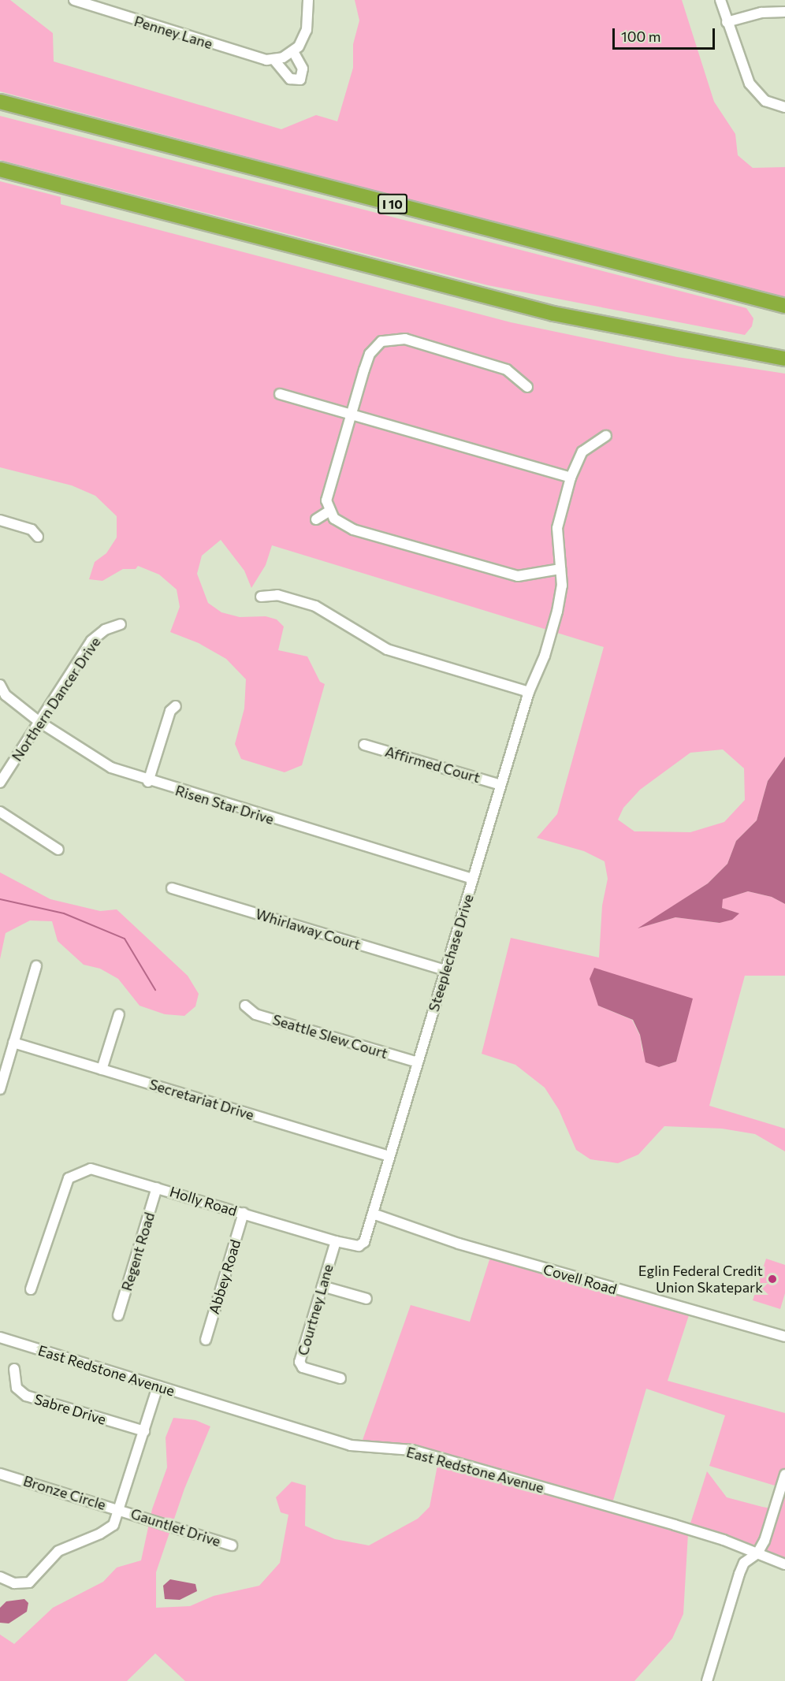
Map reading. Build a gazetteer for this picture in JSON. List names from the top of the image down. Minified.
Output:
{"streets":{"highway":["I 10"],"street":["Penney Lane","Northern Dancer Drive","Affirmed Court","Risen Star Drive","Whirlaway Court","Steeplechase Drive","Seattle Slew Court","Secretariat Drive","Holly Road","Regent Road","Abbey Road","Covell Road","Courtney Lane","East Redstone Avenue","Sabre Drive","Bronze Circle","Gauntlet Drive"]},"crossings":[["Northern Dancer Drive","Risen Star Drive"],["Affirmed Court","Steeplechase Drive"],["Risen Star Drive","Steeplechase Drive"],["Whirlaway Court","Steeplechase Drive"],["Steeplechase Drive","Seattle Slew Court"],["Steeplechase Drive","Secretariat Drive"],["Steeplechase Drive","Holly Road"],["Steeplechase Drive","Covell Road"],["Holly Road","Regent Road"],["Holly Road","Abbey Road"],["Holly Road","Covell Road"],["Holly Road","Courtney Lane"],["Bronze Circle","Gauntlet Drive"]],"places":["Eglin Federal Credit Union Skatepark"],"scale_bar":"100 m"}
